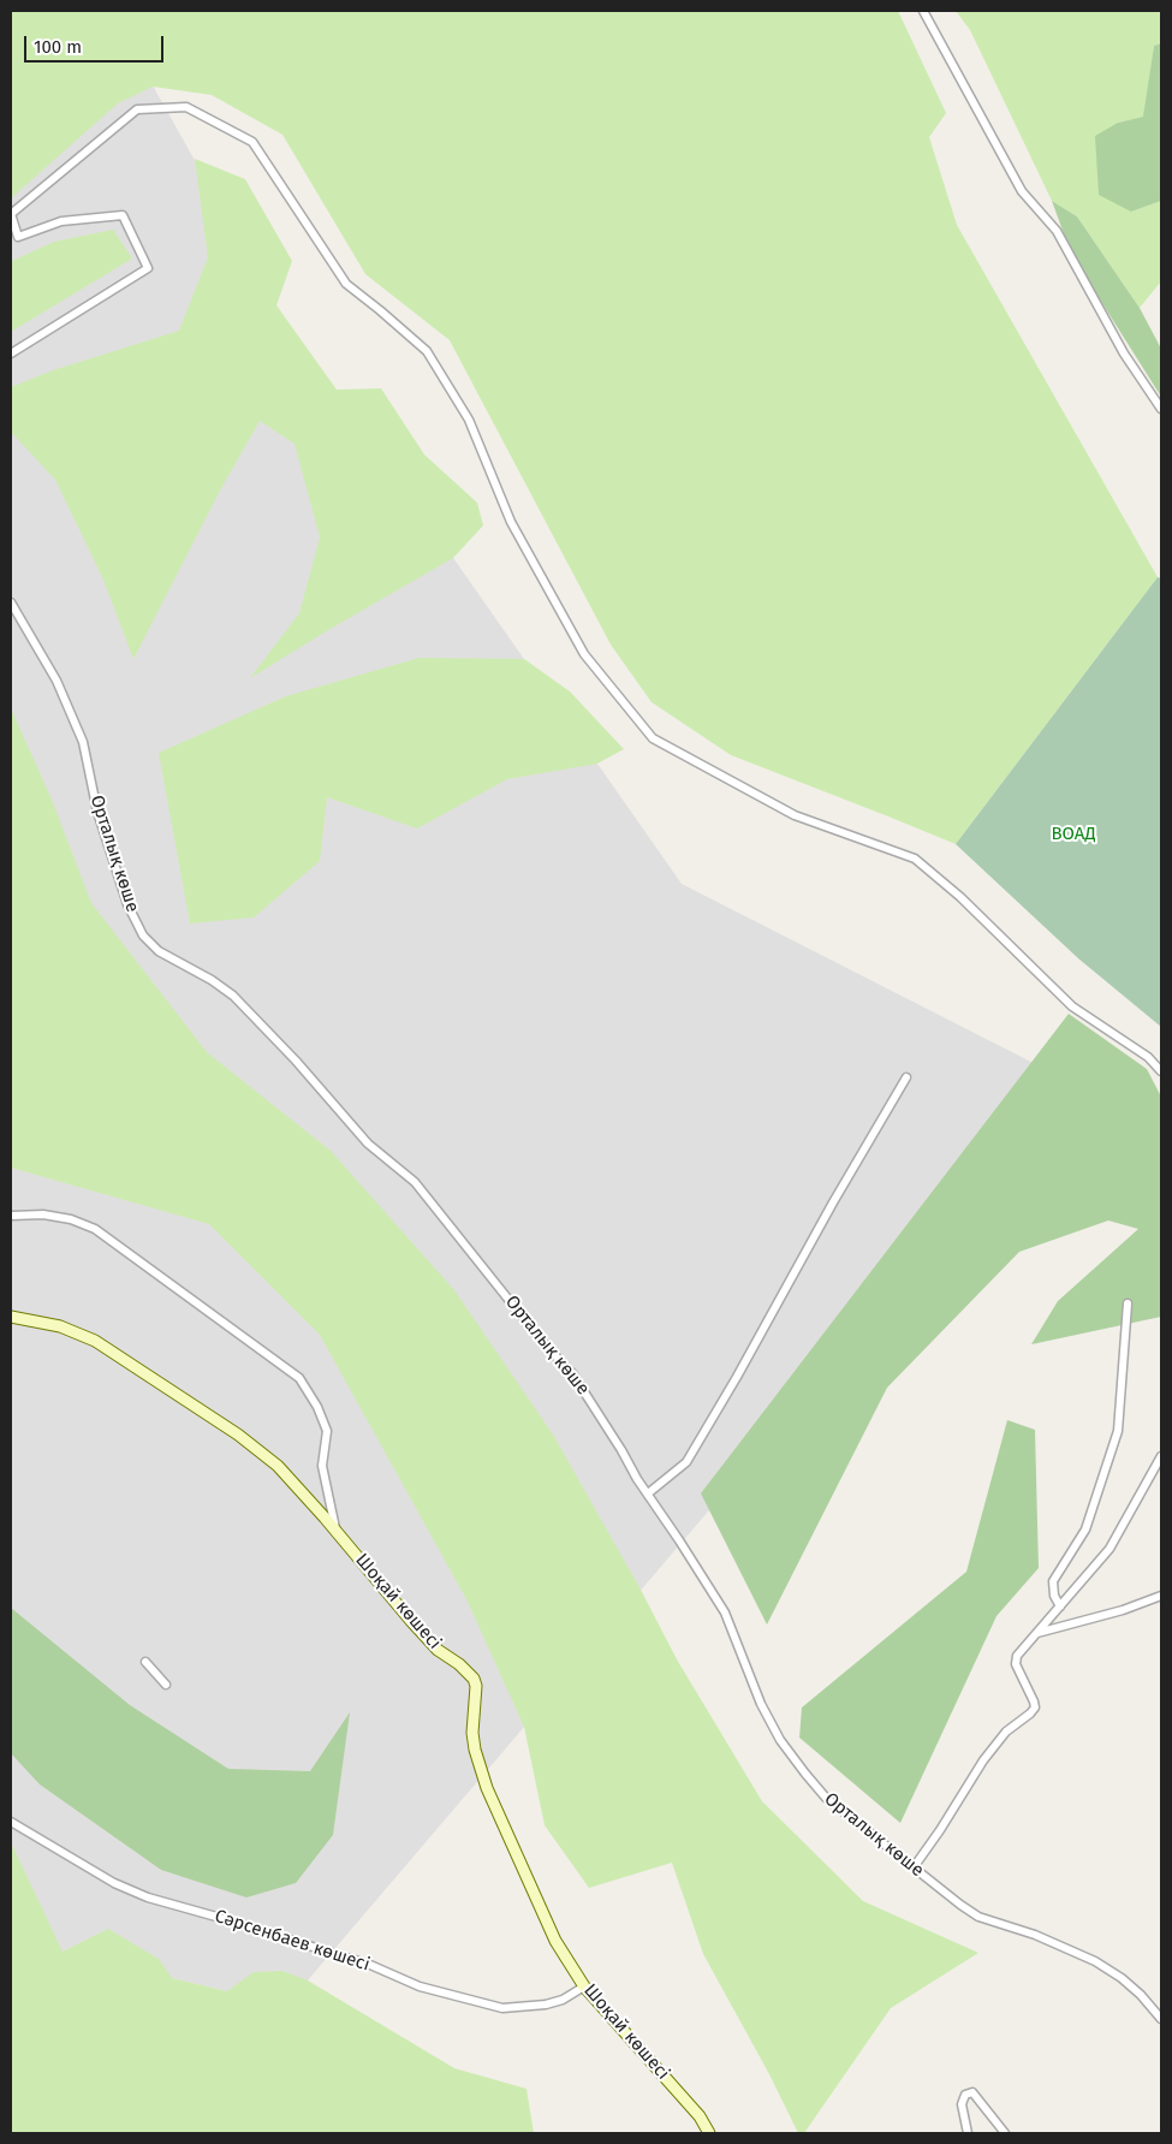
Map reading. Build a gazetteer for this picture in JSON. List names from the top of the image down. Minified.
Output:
{"streets":{"street":["Орталық көше","Шоқай көшесі","Сәрсенбаев көшесі"]},"crossings":[["Шоқай көшесі","Сәрсенбаев көшесі"]],"parks":["ВОАД"],"scale_bar":"100 m"}
